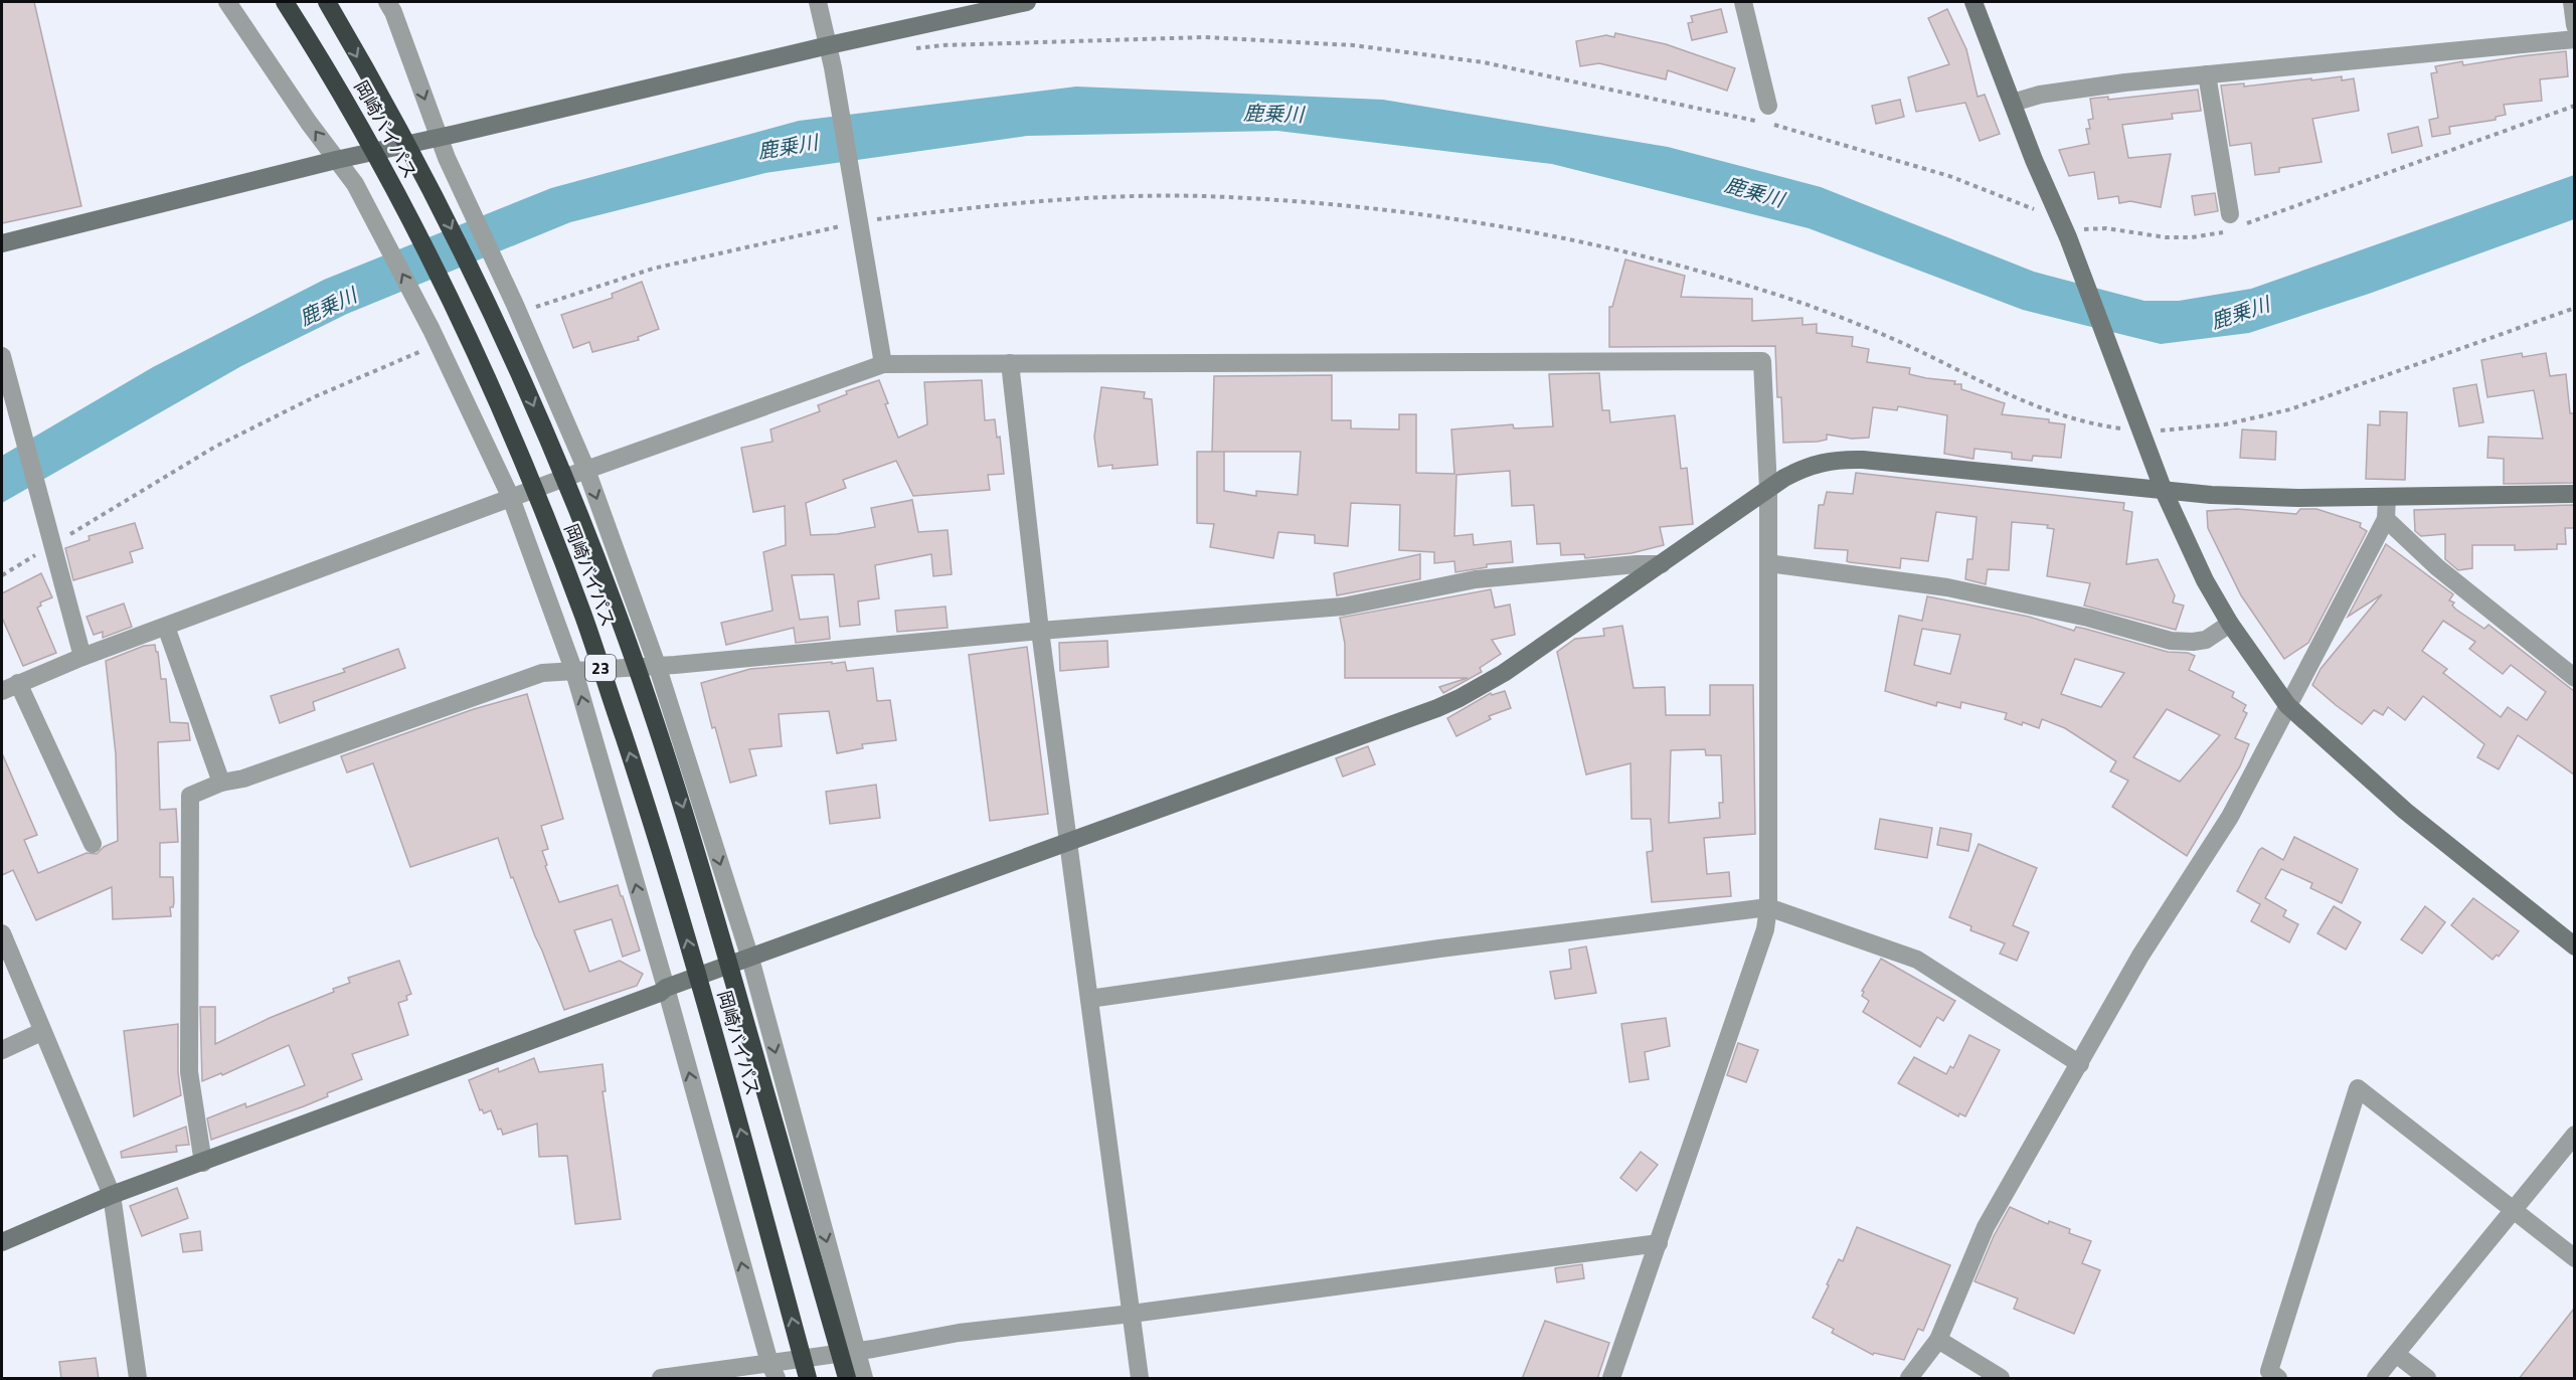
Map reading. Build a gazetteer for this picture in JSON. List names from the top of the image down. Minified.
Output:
{"streets":{"highway":["岡崎バイパス","23"]},"water":["鹿乗川"]}
